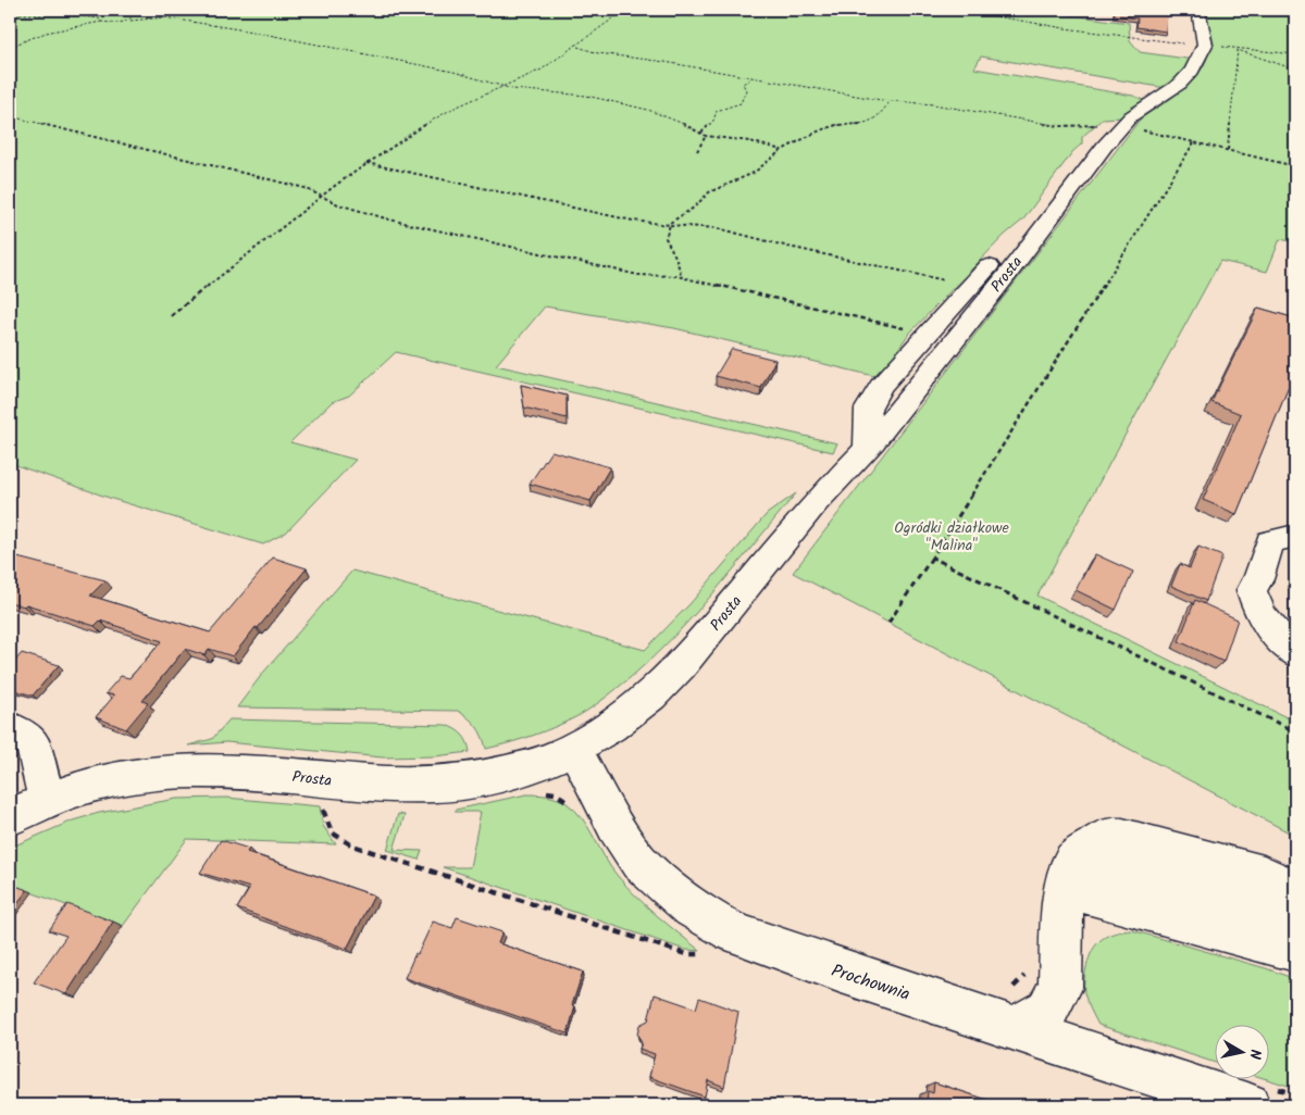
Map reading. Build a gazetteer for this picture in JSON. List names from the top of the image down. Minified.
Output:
{"streets":{"street":["Prosta","Prochownia"]},"crossings":[["Prosta","Prochownia"]],"parks":["Ogródki działkowe \"Malina\""],"north":"right"}
